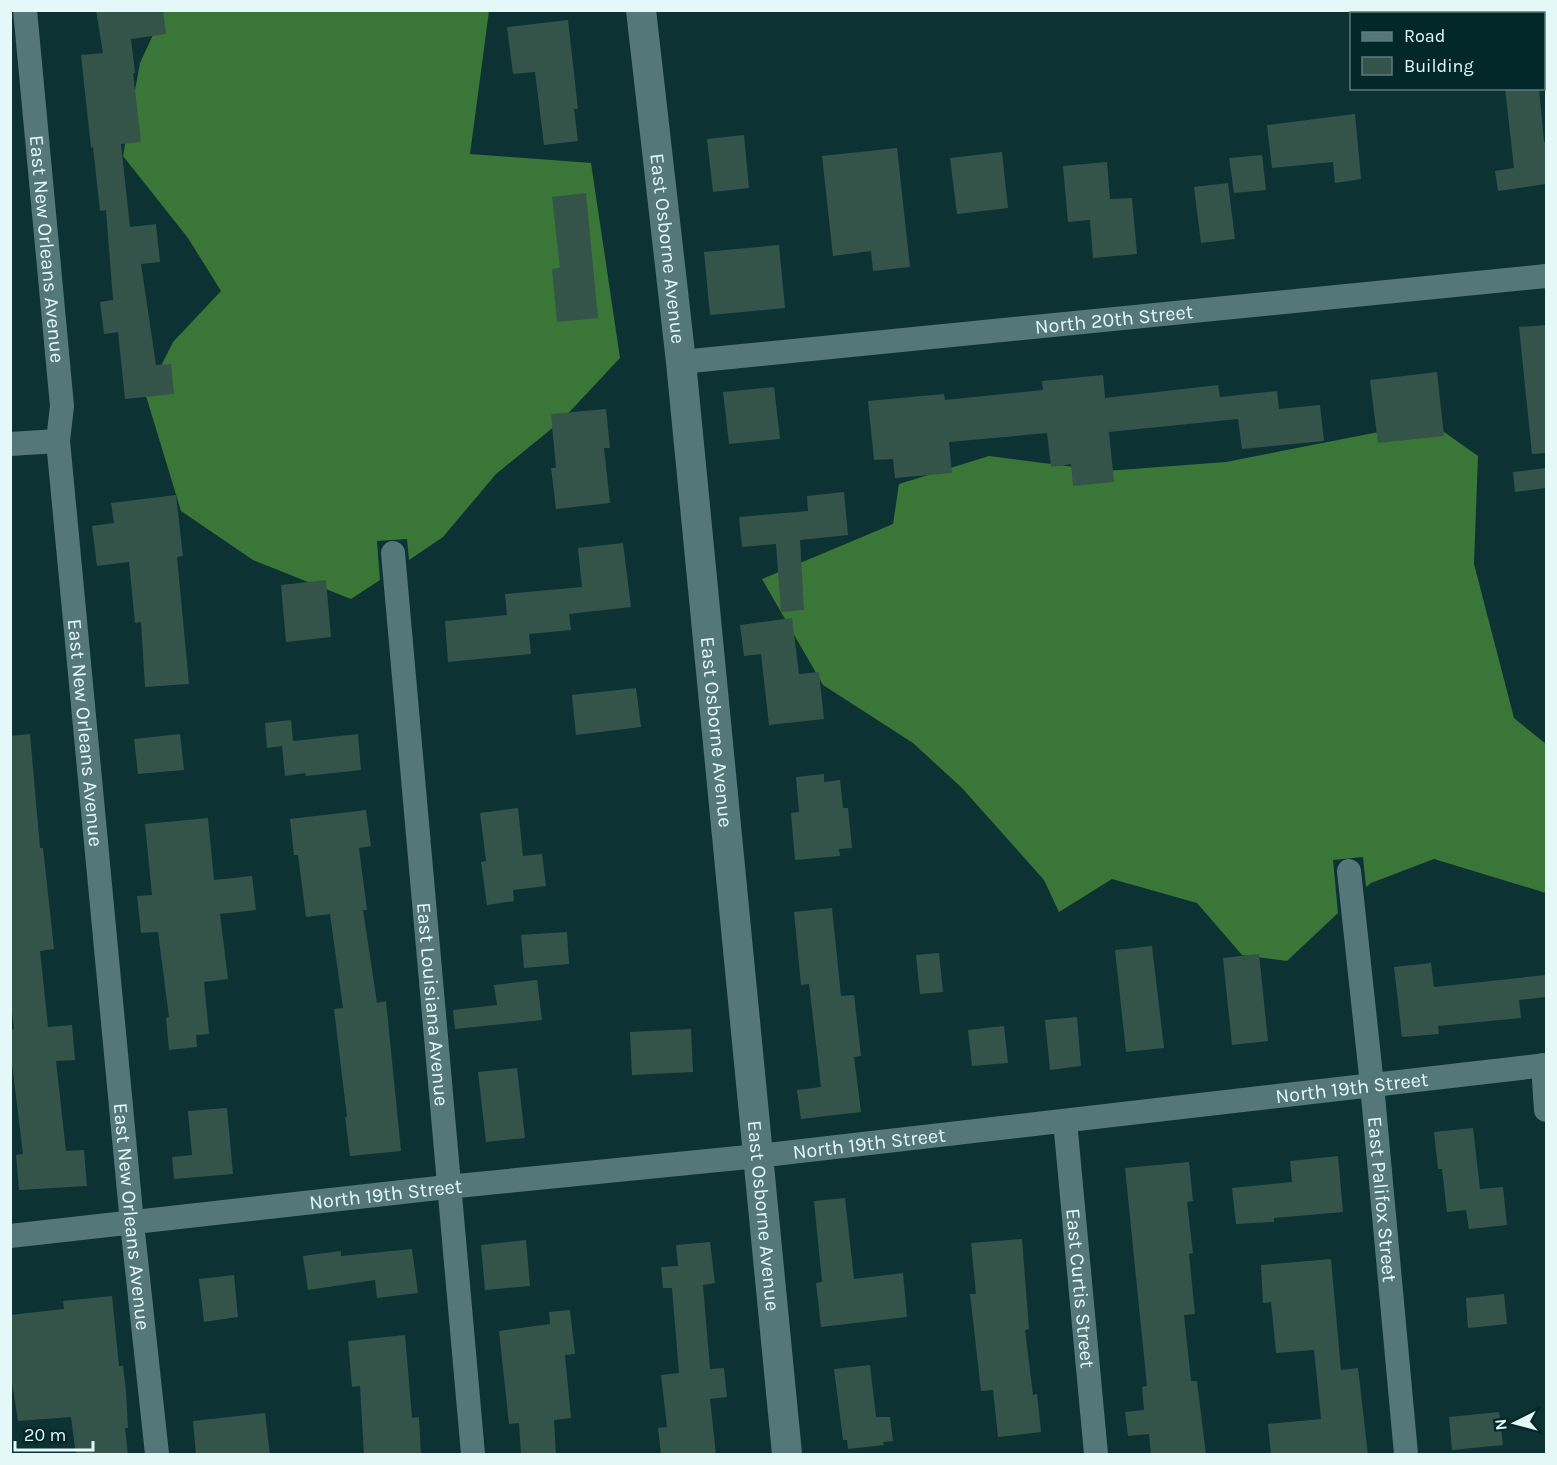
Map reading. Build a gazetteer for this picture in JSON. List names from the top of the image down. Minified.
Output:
{"streets":{"street":["East New Orleans Avenue","East Osborne Avenue","North 20th Street","East Louisiana Avenue","North 19th Street","East Palifox Street","East Curtis Street"]},"crossings":[["East New Orleans Avenue","North 19th Street"],["East Osborne Avenue","North 20th Street"],["East Osborne Avenue","North 19th Street"],["East Louisiana Avenue","North 19th Street"],["North 19th Street","East Palifox Street"],["North 19th Street","East Curtis Street"]],"legend":["Road","Building"],"scale_bar":"20 m","north":"left"}
